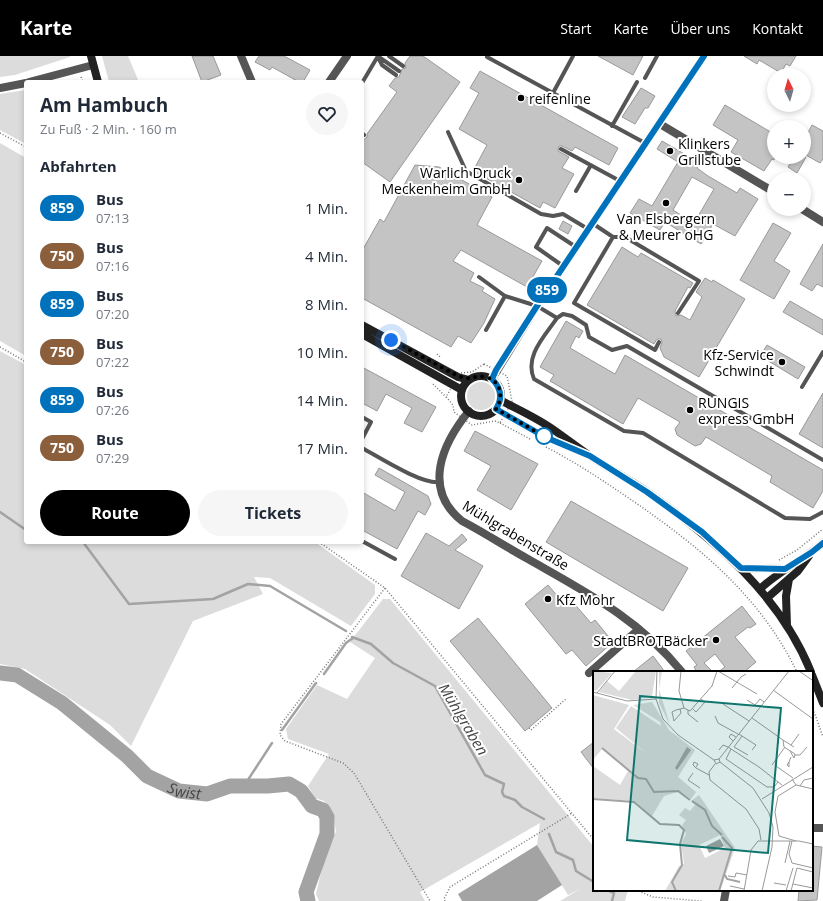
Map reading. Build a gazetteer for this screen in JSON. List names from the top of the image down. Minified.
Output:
{"streets":{"street":["Mühlgrabenstraße"]},"water":["Mühlgraben","Swist"],"places":["reifenline","Klinkers Grillstube","Warlich Druck Meckenheim GmbH","Van Elsbergern & Meurer oHG","Kfz-Service Schwindt","RUNGIS express GmbH","Kfz Mohr","StadtBROTBäcker"],"lines":["bus line 859"],"north":"top","page":{"header":"Karte","nav":["Start","Karte","Über uns","Kontakt"],"on_map":"859","map_buttons":["+","−"],"heading":[["Am Hambuch","Zu Fuß · 2 Min. · 160 m"],"Abfahrten"],"list":[{"mark":"859","name":"Bus","note":"07:13","value":"1 Min."},{"mark":"750","name":"Bus","note":"07:16","value":"4 Min."},{"mark":"859","name":"Bus","note":"07:20","value":"8 Min."},{"mark":"750","name":"Bus","note":"07:22","value":"10 Min."},{"mark":"859","name":"Bus","note":"07:26","value":"14 Min."},{"mark":"750","name":"Bus","note":"07:29","value":"17 Min."}],"buttons":["Route","Tickets"]}}
